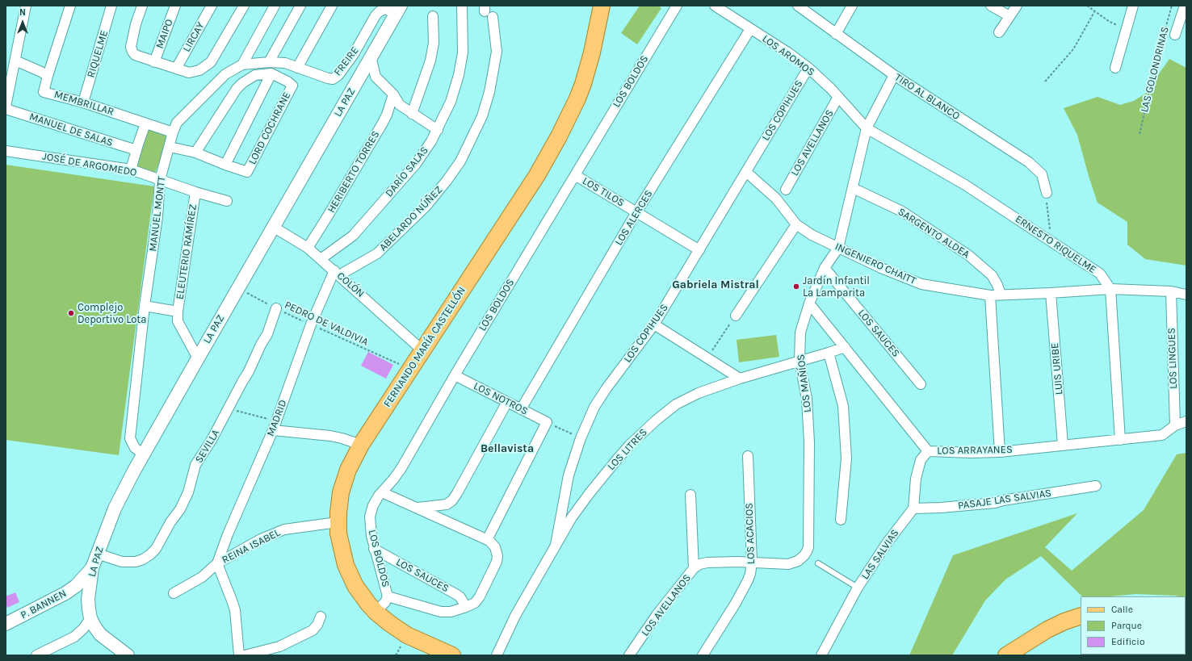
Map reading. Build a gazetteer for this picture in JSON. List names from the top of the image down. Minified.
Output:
{"streets":{"main road":["FERNANDO MARÍA CASTELLÓN"],"street":["MAIPO","LIRCAY","RIQUELME","LOS AROMOS","FREIRE","LAS GOLONDRINAS","LOS BOLDOS","TIRO AL BLANCO","LA PAZ","MEMBRILLAR","LOS COPIHUES","LORD COCHRANE","MANUEL DE SALAS","LOS AVELLANOS","JOSÉ DE ARGOMEDO","HERIBERTO TORRES","DARÍO SALAS","LOS TILOS","MANUEL MONTT","LOS ALERCES","ABELARDO NÚÑEZ","SARGENTO ALDEA","ERNESTO RIQUELME","ELEUTERIO RAMÍREZ","INGENIERO CHAITT","COLÓN","LOS SAUCES","LOS LINGUES","LUIS URIBE","LOS MAÑÍOS","LOS NOTROS","MADRID","SEVILLA","LOS LITRES","LOS ARRAYANES","PASAJE LAS SALVIAS","LOS ACACIOS","REINA ISABEL","LAS SALVIAS","P. BANNEN"],"path":["PEDRO DE VALDIVIA"]},"crossings":[["RIQUELME","MEMBRILLAR"],["LOS AROMOS","LOS COPIHUES"],["LOS AROMOS","LOS AVELLANOS"],["LOS AROMOS","LOS ALERCES"],["LOS AROMOS","ERNESTO RIQUELME"],["LOS AROMOS","LOS MAÑÍOS"],["FREIRE","LA PAZ"],["FREIRE","MANUEL MONTT"],["LOS BOLDOS","LOS TILOS"],["LOS BOLDOS","LOS SAUCES"],["LOS BOLDOS","FERNANDO MARÍA CASTELLÓN"],["LOS BOLDOS","LOS NOTROS"],["TIRO AL BLANCO","LOS MAÑÍOS"],["LA PAZ","MANUEL MONTT"],["LA PAZ","ELEUTERIO RAMÍREZ"],["LA PAZ","COLÓN"],["LA PAZ","PEDRO DE VALDIVIA"],["LA PAZ","SEVILLA"],["LA PAZ","P. BANNEN"],["MEMBRILLAR","MANUEL MONTT"],["LOS COPIHUES","LOS TILOS"],["LOS COPIHUES","INGENIERO CHAITT"],["LOS COPIHUES","LOS LITRES"],["LOS AVELLANOS","LOS MAÑÍOS"],["JOSÉ DE ARGOMEDO","MANUEL MONTT"],["JOSÉ DE ARGOMEDO","ELEUTERIO RAMÍREZ"],["HERIBERTO TORRES","COLÓN"],["DARÍO SALAS","COLÓN"],["LOS TILOS","LOS ALERCES"],["MANUEL MONTT","ELEUTERIO RAMÍREZ"],["LOS ALERCES","LOS NOTROS"],["ABELARDO NÚÑEZ","COLÓN"],["ABELARDO NÚÑEZ","MADRID"],["SARGENTO ALDEA","INGENIERO CHAITT"],["SARGENTO ALDEA","LOS MAÑÍOS"],["ERNESTO RIQUELME","INGENIERO CHAITT"],["ERNESTO RIQUELME","LOS MAÑÍOS"],["INGENIERO CHAITT","LOS LINGUES"],["INGENIERO CHAITT","LUIS URIBE"],["INGENIERO CHAITT","LOS MAÑÍOS"],["COLÓN","FERNANDO MARÍA CASTELLÓN"],["COLÓN","MADRID"],["PEDRO DE VALDIVIA","FERNANDO MARÍA CASTELLÓN"],["PEDRO DE VALDIVIA","MADRID"],["PEDRO DE VALDIVIA","SEVILLA"],["LOS SAUCES","LOS MAÑÍOS"],["FERNANDO MARÍA CASTELLÓN","REINA ISABEL"],["LOS LINGUES","LOS ARRAYANES"],["LUIS URIBE","LOS ARRAYANES"],["LOS MAÑÍOS","LOS LITRES"],["LOS MAÑÍOS","LOS ARRAYANES"],["LOS MAÑÍOS","LOS ACACIOS"],["MADRID","REINA ISABEL"],["LOS LITRES","LOS ARRAYANES"],["PASAJE LAS SALVIAS","LAS SALVIAS"]],"districts":["Gabriela Mistral","Bellavista"],"places":["Jardín Infantil La Lamparita","Complejo Deportivo Lota"],"legend":["Calle","Parque","Edificio"],"north":"top"}
